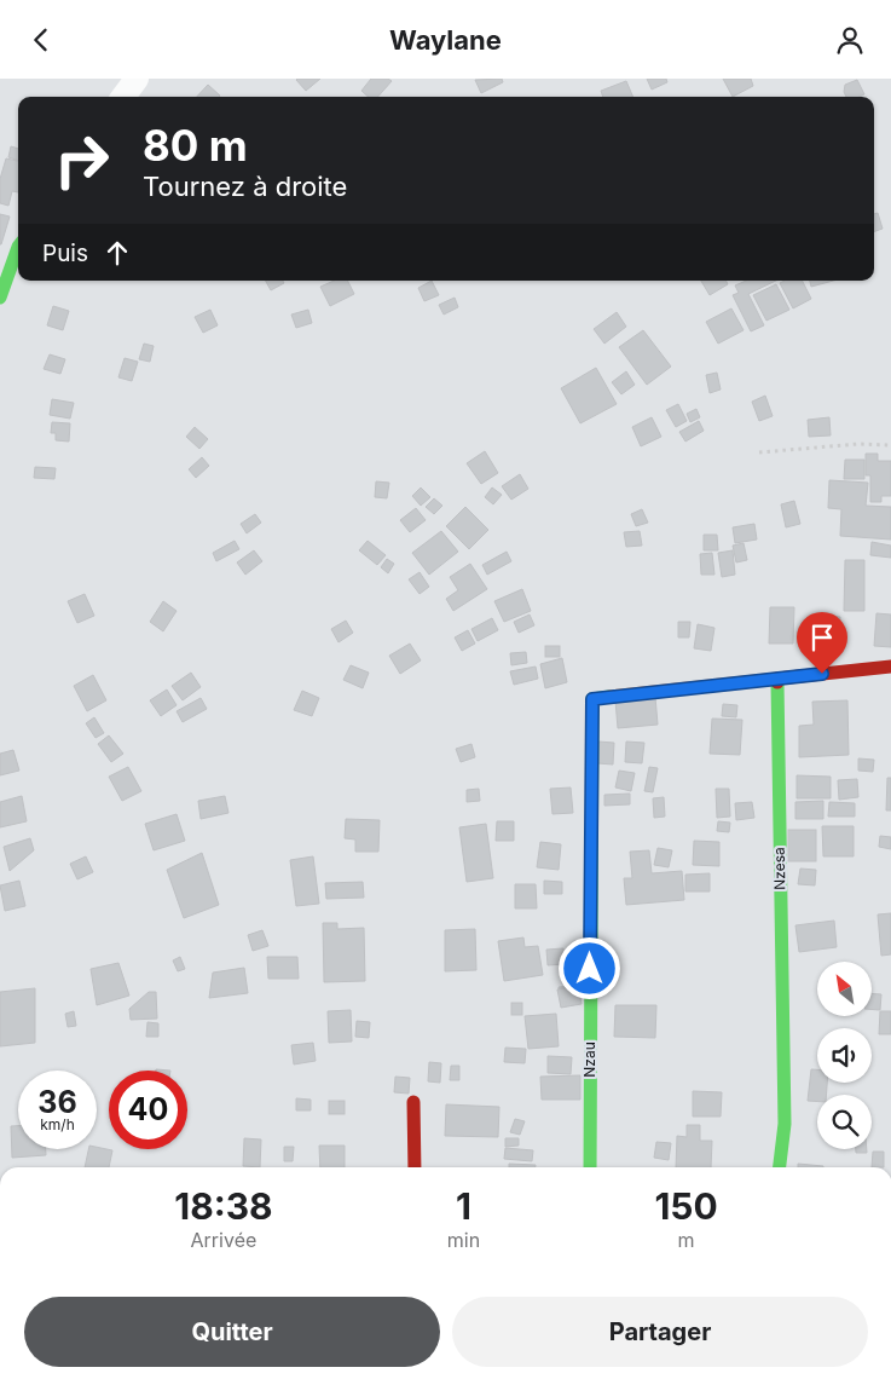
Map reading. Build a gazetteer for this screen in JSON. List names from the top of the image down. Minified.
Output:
{"streets":{"street":["Nzesa","Nzau"]},"crossings":[["Nzesa","Nzau"]],"north":"top left","page":{"header":"Waylane","turn":["80 m","Tournez à droite"],"then":"Puis","speed":"36 km/h","limit":"40","eta":["18:38","Arrivée","1","min","150","m"],"buttons":["Quitter","Partager"]}}
